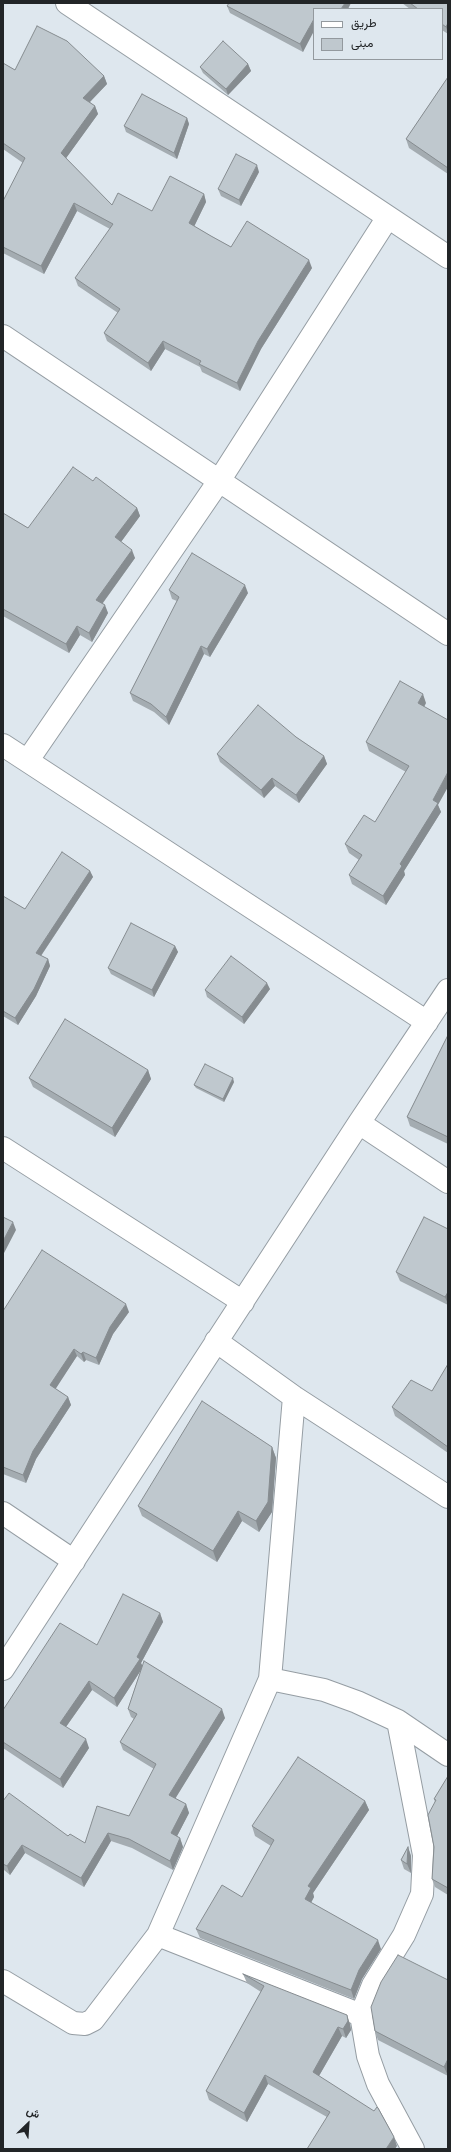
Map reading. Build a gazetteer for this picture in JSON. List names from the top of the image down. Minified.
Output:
{"legend":["طريق","مبنى"],"north":"top right"}
